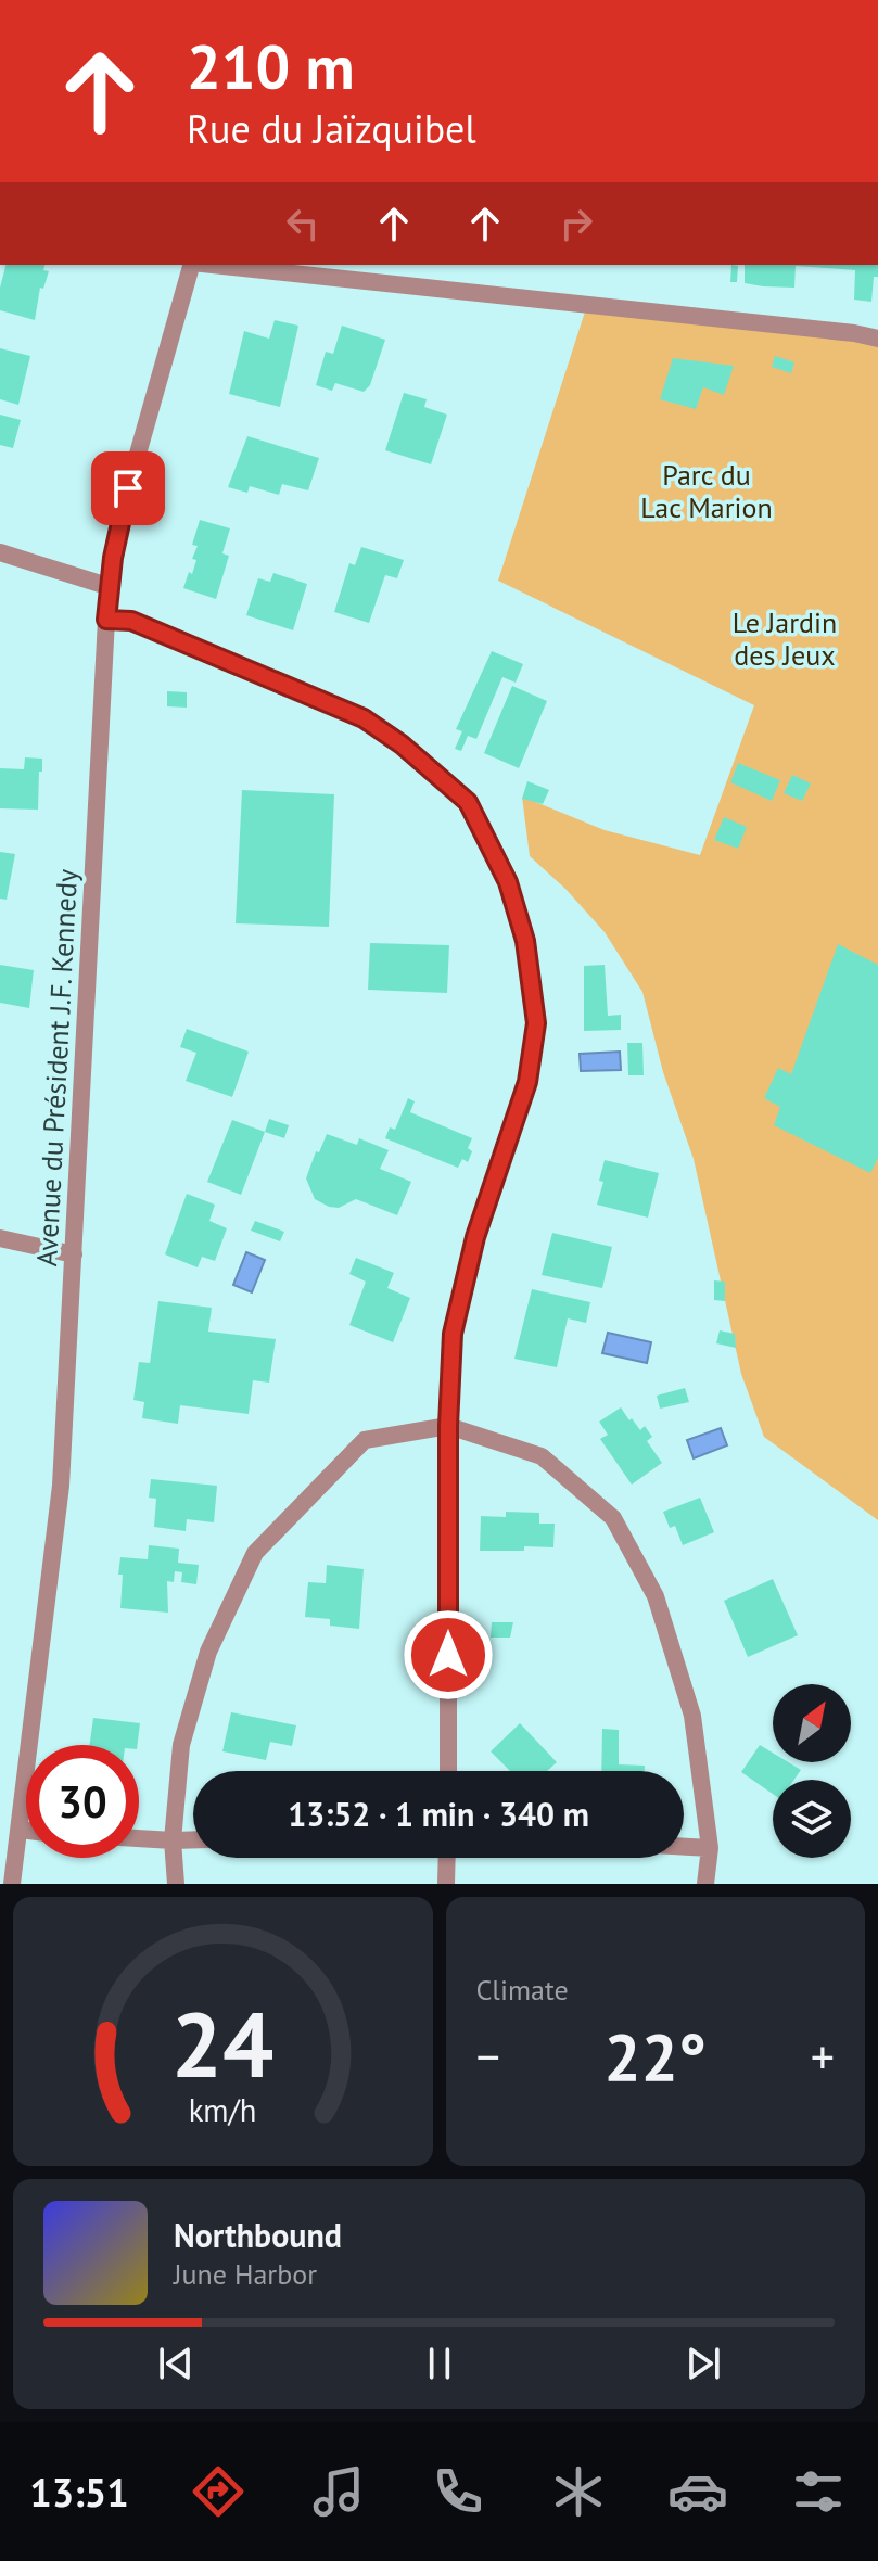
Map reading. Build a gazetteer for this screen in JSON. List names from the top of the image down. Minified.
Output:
{"streets":{"street":["Avenue du Président J.F. Kennedy"]},"parks":["Parc du Lac Marion","Le Jardin des Jeux"],"north":"top right","page":{"turn":["210 m","Rue du Jaïzquibel"],"limit":"30","trip":"13:52 · 1 min · 340 m","tile":"Climate","heat":["−","22°","+"],"song":["Northbound","June Harbor"],"tabs":"13:51","gauge":["24","km/h"]}}
